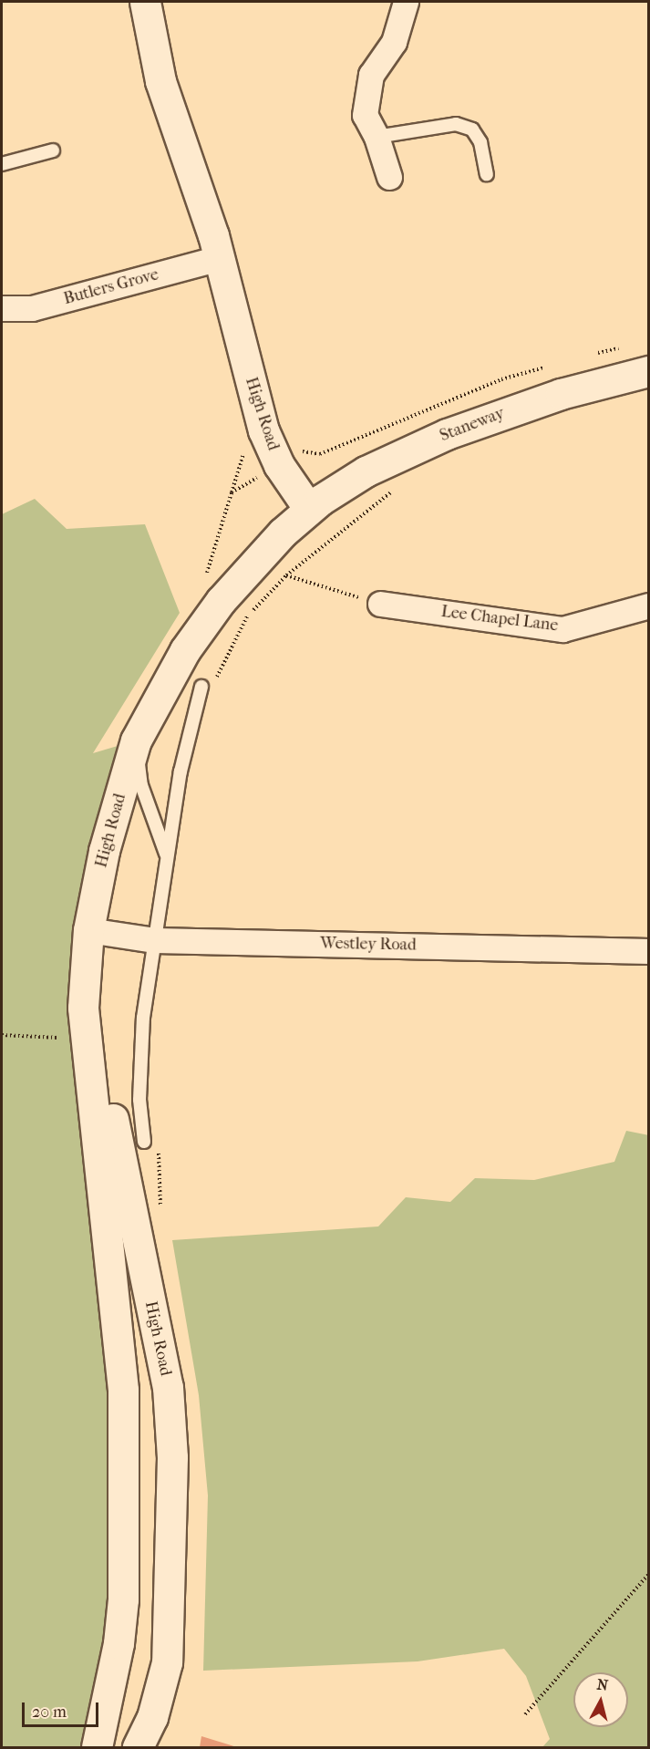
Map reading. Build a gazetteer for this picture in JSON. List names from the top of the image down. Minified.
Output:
{"streets":{"main road":["High Road","Staneway"],"street":["Butlers Grove","Lee Chapel Lane","Westley Road"]},"crossings":[["Butlers Grove","High Road"],["High Road","Staneway"],["High Road","Westley Road"]],"scale_bar":"20 m","north":"top"}
